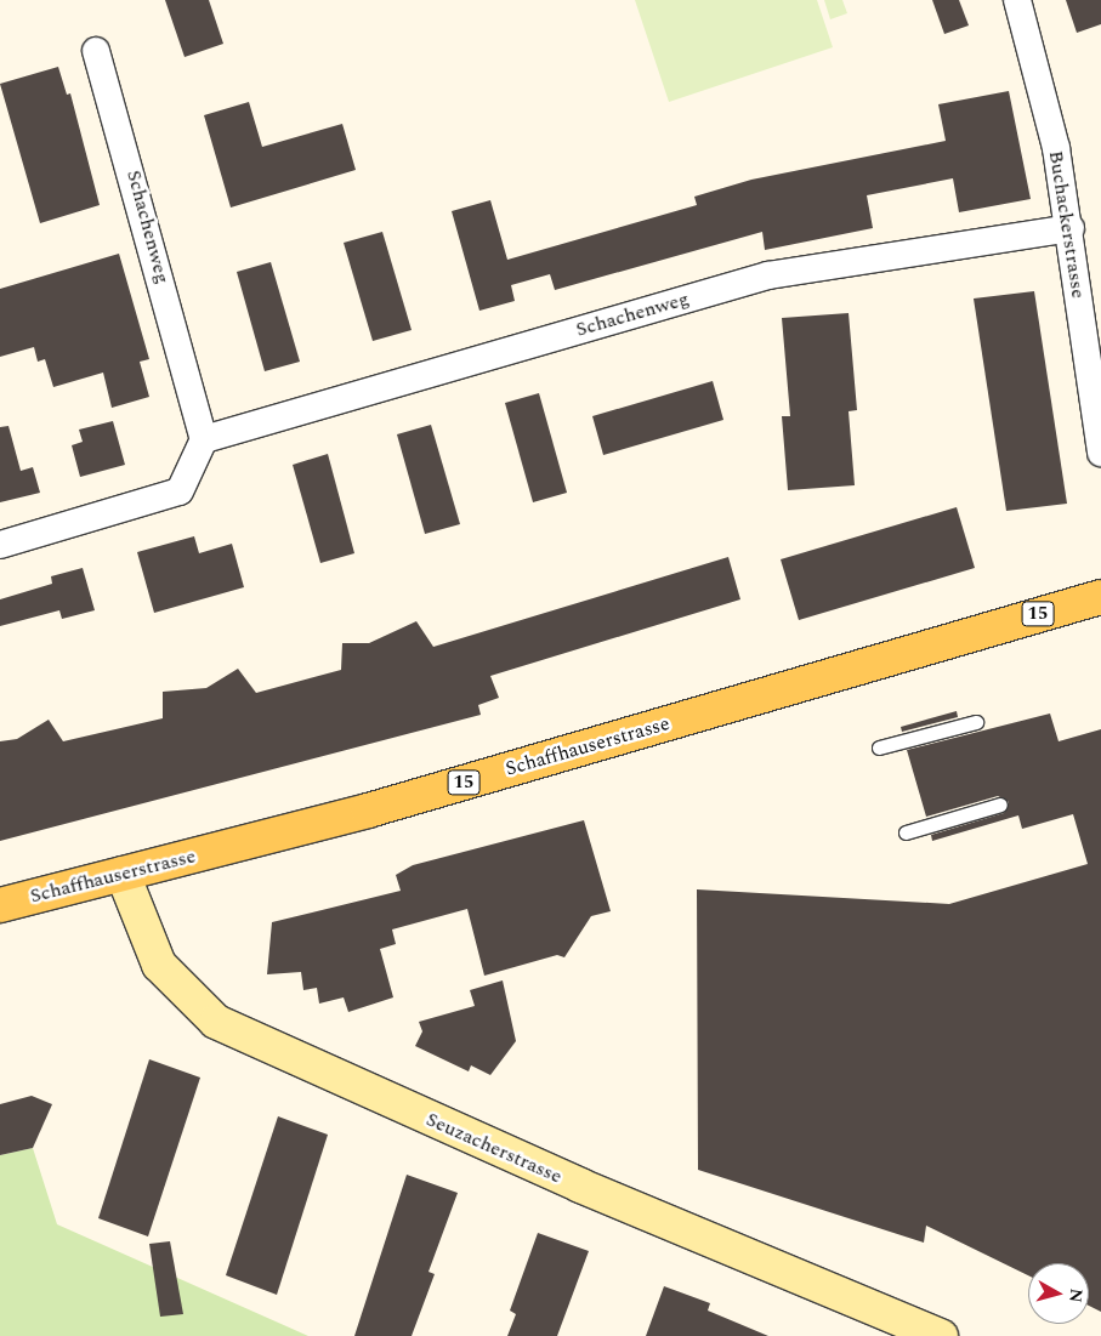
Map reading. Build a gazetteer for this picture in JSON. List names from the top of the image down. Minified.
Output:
{"streets":{"main road":["15","Schaffhauserstrasse","Seuzacherstrasse"],"street":["Buchackerstrasse","Schachenweg"]},"crossings":[["Buchackerstrasse","Schachenweg"],["Schaffhauserstrasse","Seuzacherstrasse"]],"north":"right"}
